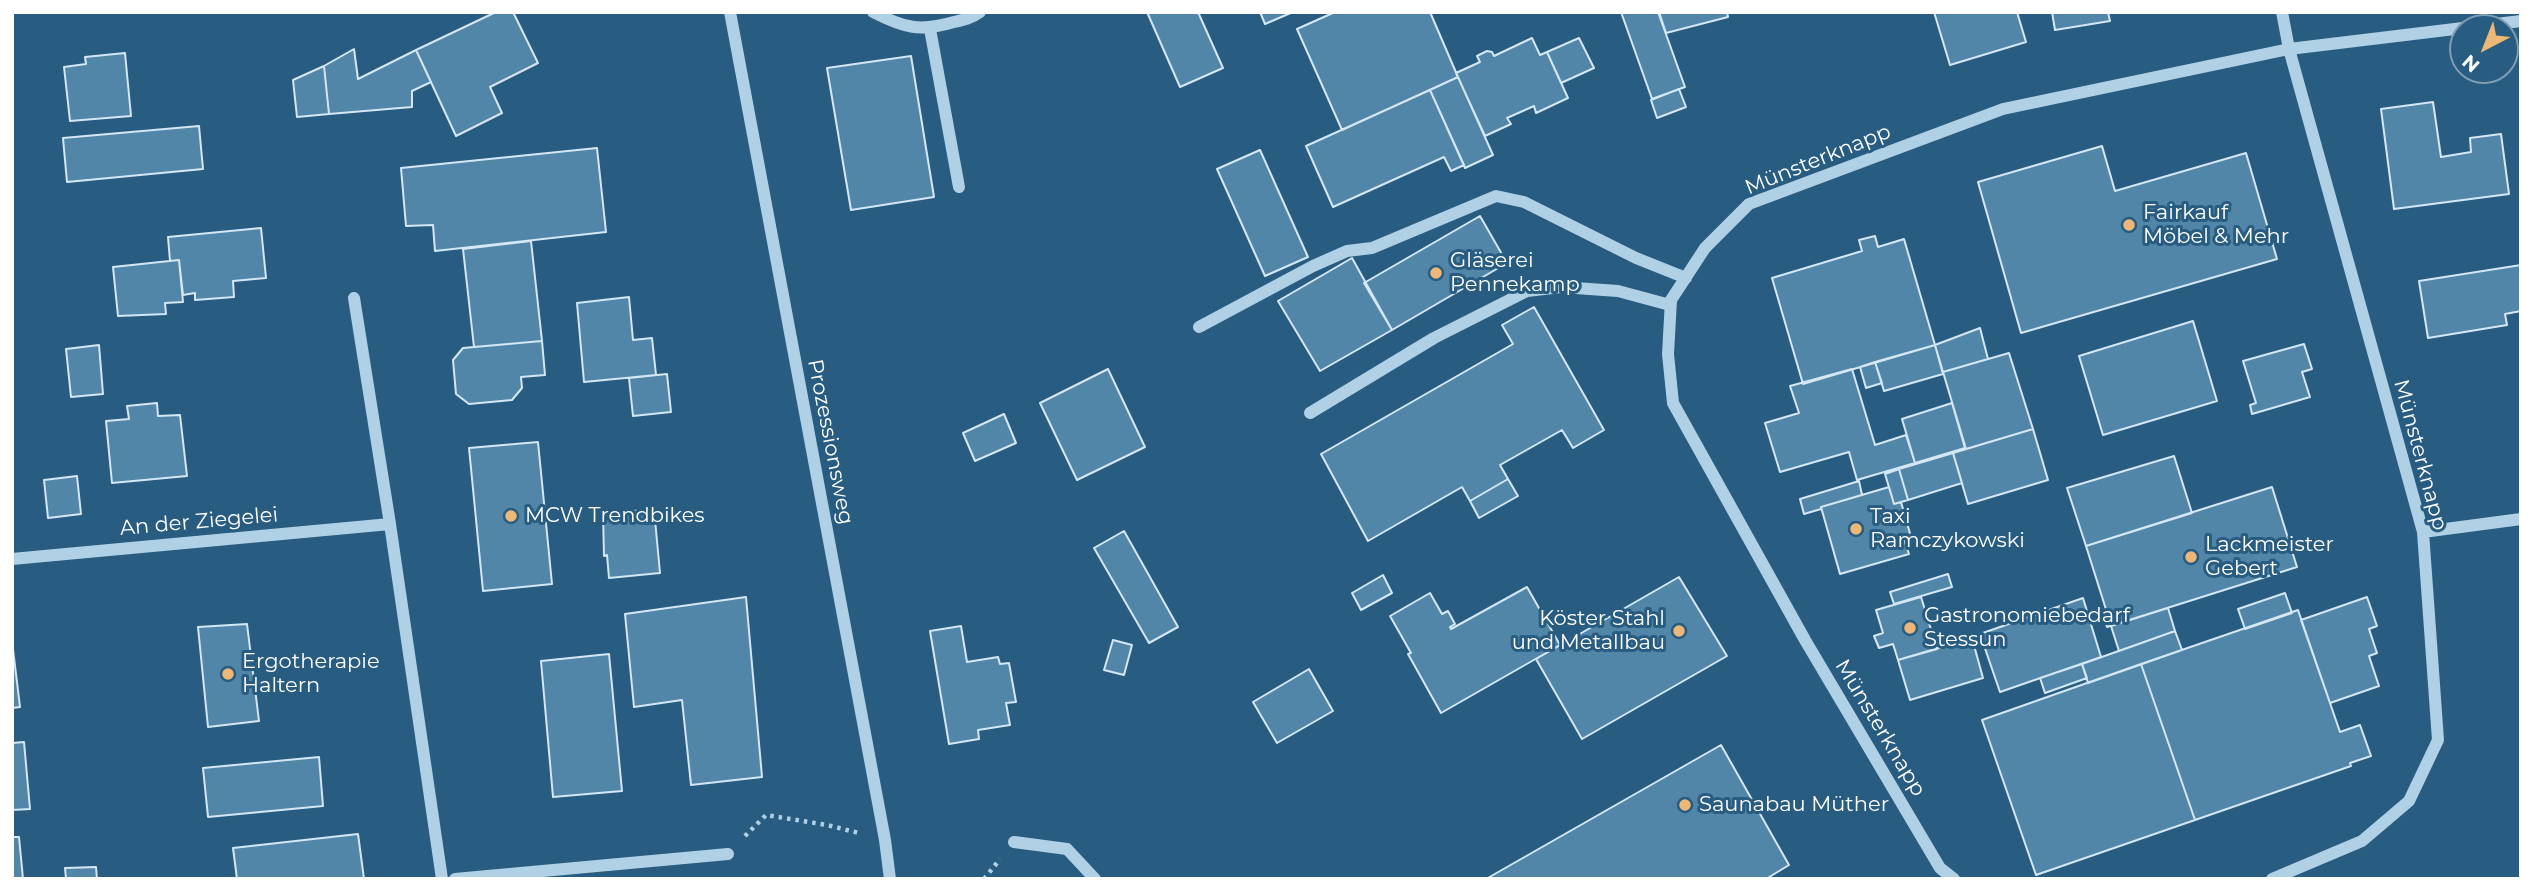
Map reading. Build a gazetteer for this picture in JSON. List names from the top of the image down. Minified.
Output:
{"streets":{"street":["Münsterknapp","Prozessionsweg","An der Ziegelei"]},"places":["Fairkauf Möbel & Mehr","Gläserei Pennekamp","MCW Trendbikes","Taxi Ramczykowski","Lackmeister Gebert","Gastronomiebedarf Stessun","Köster Stahl und Metallbau","Ergotherapie Haltern","Saunabau Müther"],"north":"bottom left"}
